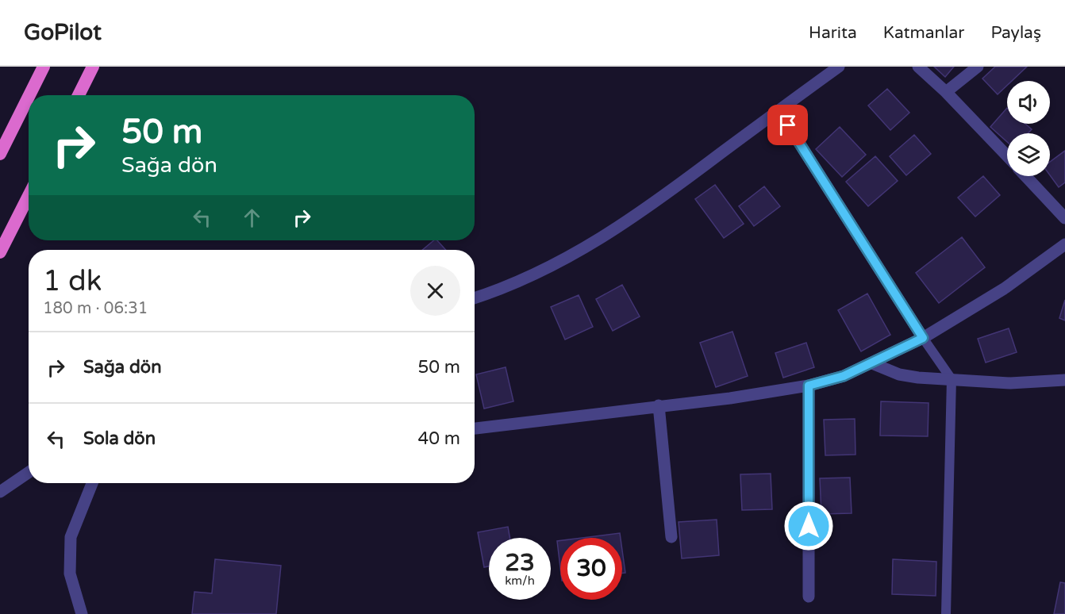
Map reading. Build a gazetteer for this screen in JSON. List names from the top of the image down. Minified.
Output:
{"page":{"header":"GoPilot","nav":["Harita","Katmanlar","Paylaş"],"turn":["50 m","Sağa dön"],"heading":["1 dk","180 m · 06:31"],"list":[{"name":"Sağa dön","value":"50 m"},{"name":"Sola dön","value":"40 m"}],"speed":"23 km/h","limit":"30"}}
